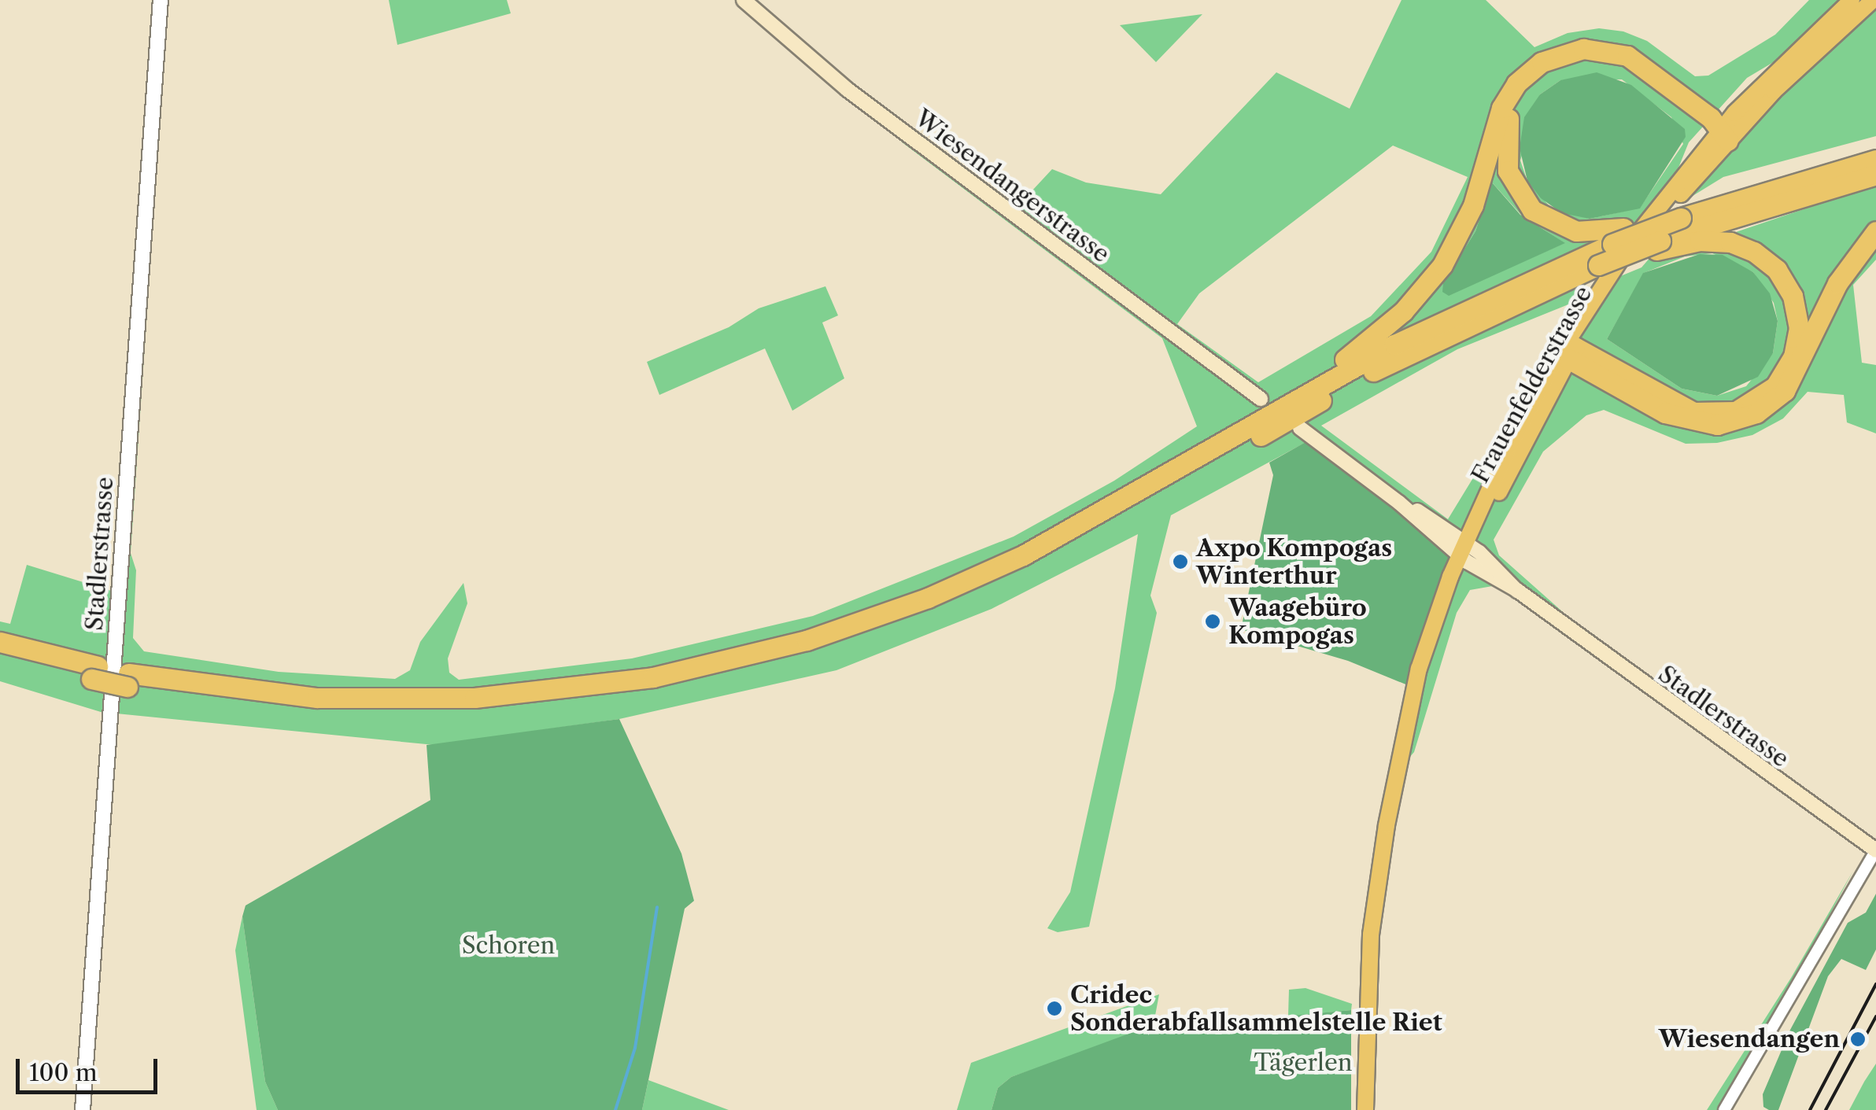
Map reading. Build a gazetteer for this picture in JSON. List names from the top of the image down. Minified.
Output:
{"streets":{"main road":["Wiesendangerstrasse","Frauenfelderstrasse","Stadlerstrasse"]},"crossings":[["Frauenfelderstrasse","Stadlerstrasse"]],"parks":["Schoren","Tägerlen"],"places":["Axpo Kompogas Winterthur","Waagebüro Kompogas","Cridec Sonderabfallsammelstelle Riet","Wiesendangen"],"scale_bar":"100 m"}
